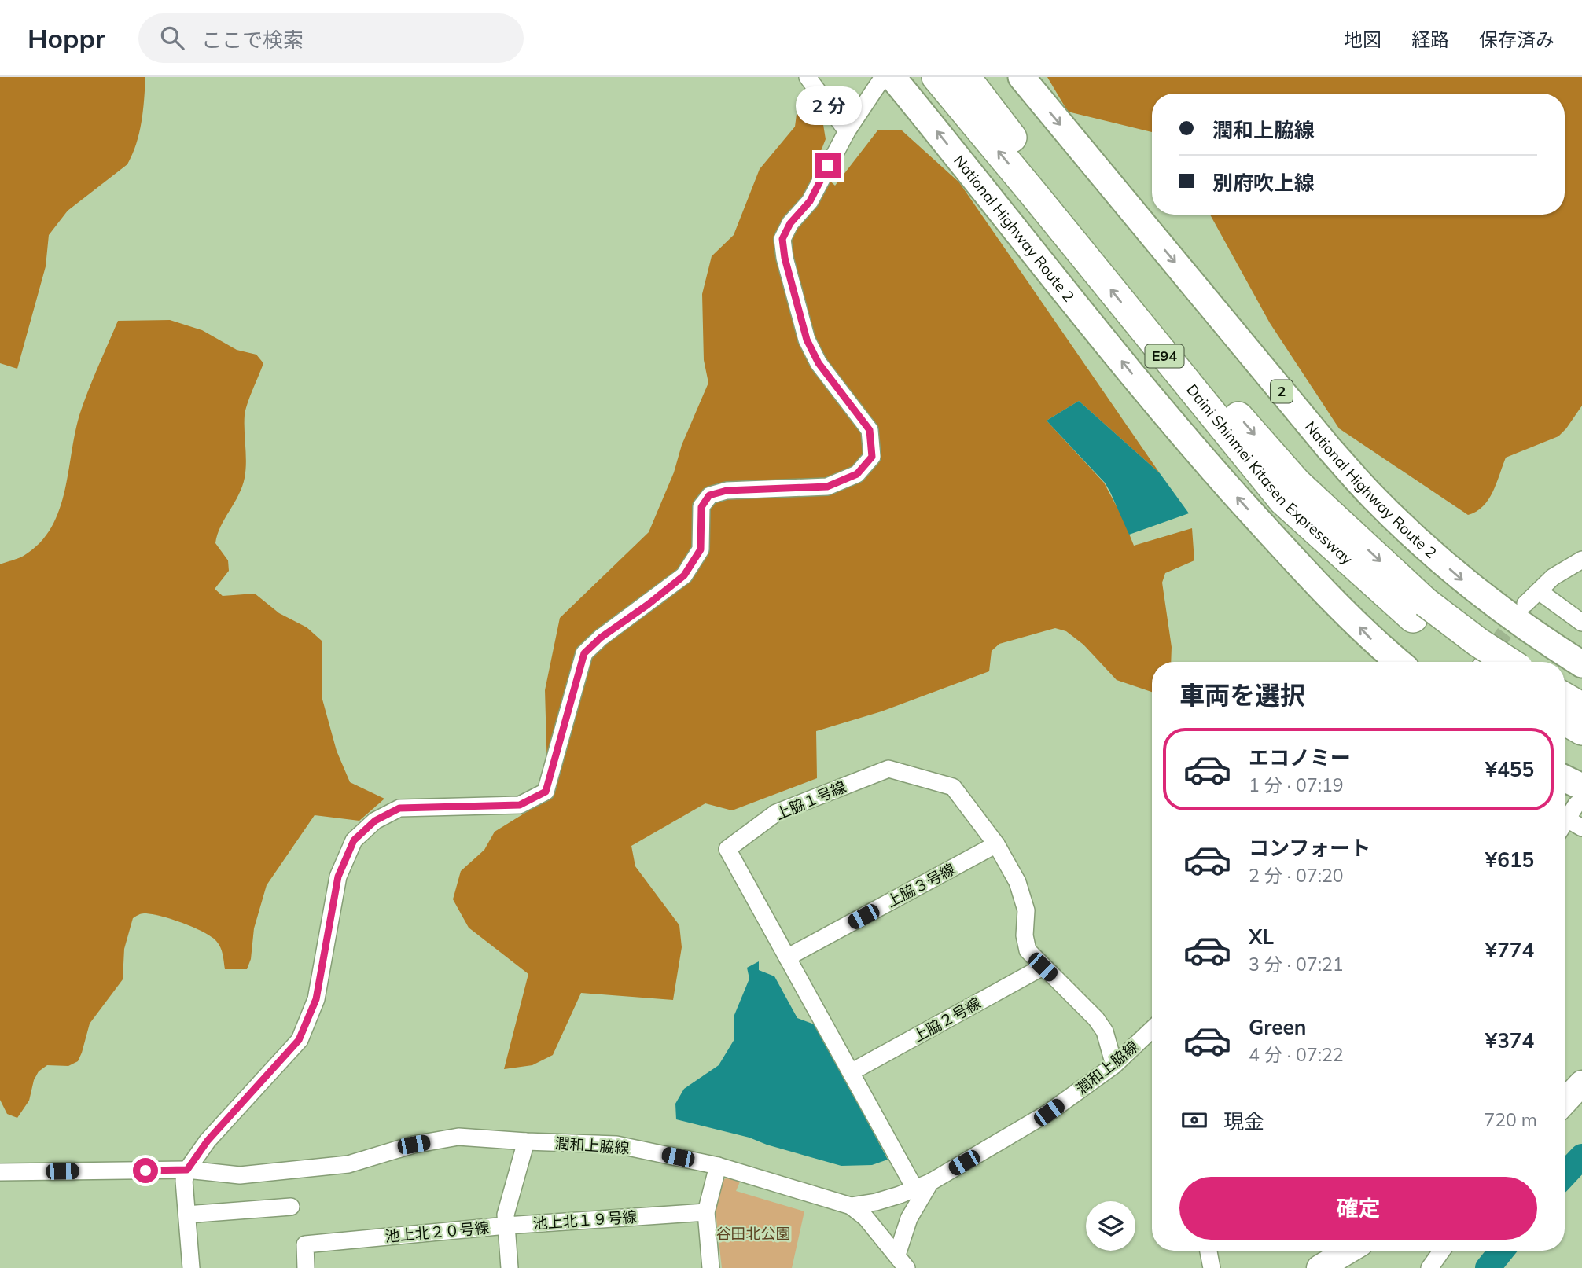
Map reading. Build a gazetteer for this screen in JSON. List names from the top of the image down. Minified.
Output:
{"streets":{"highway":["National Highway Route 2","E94","2","Daini Shinmei Kitasen Expressway"],"street":["上脇１号線","上脇３号線","上脇２号線","潤和上脇線","池上北１９号線","池上北２０号線"]},"crossings":[["上脇１号線","上脇３号線"],["上脇１号線","上脇２号線"],["上脇１号線","潤和上脇線"],["潤和上脇線","池上北２０号線"],["池上北１９号線","池上北２０号線"]],"parks":["谷田北公園"],"page":{"header":"Hoppr","search":"ここで検索","nav":["地図","経路","保存済み"],"bubble":"2 分","banner":["潤和上脇線","別府吹上線"],"heading":"車両を選択","list":[{"name":"エコノミー","note":"1 分 · 07:19","value":"¥455"},{"name":"コンフォート","note":"2 分 · 07:20","value":"¥615"},{"name":"XL","note":"3 分 · 07:21","value":"¥774"},{"name":"Green","note":"4 分 · 07:22","value":"¥374"}],"pay":["現金","720 m"],"buttons":"確定"}}
